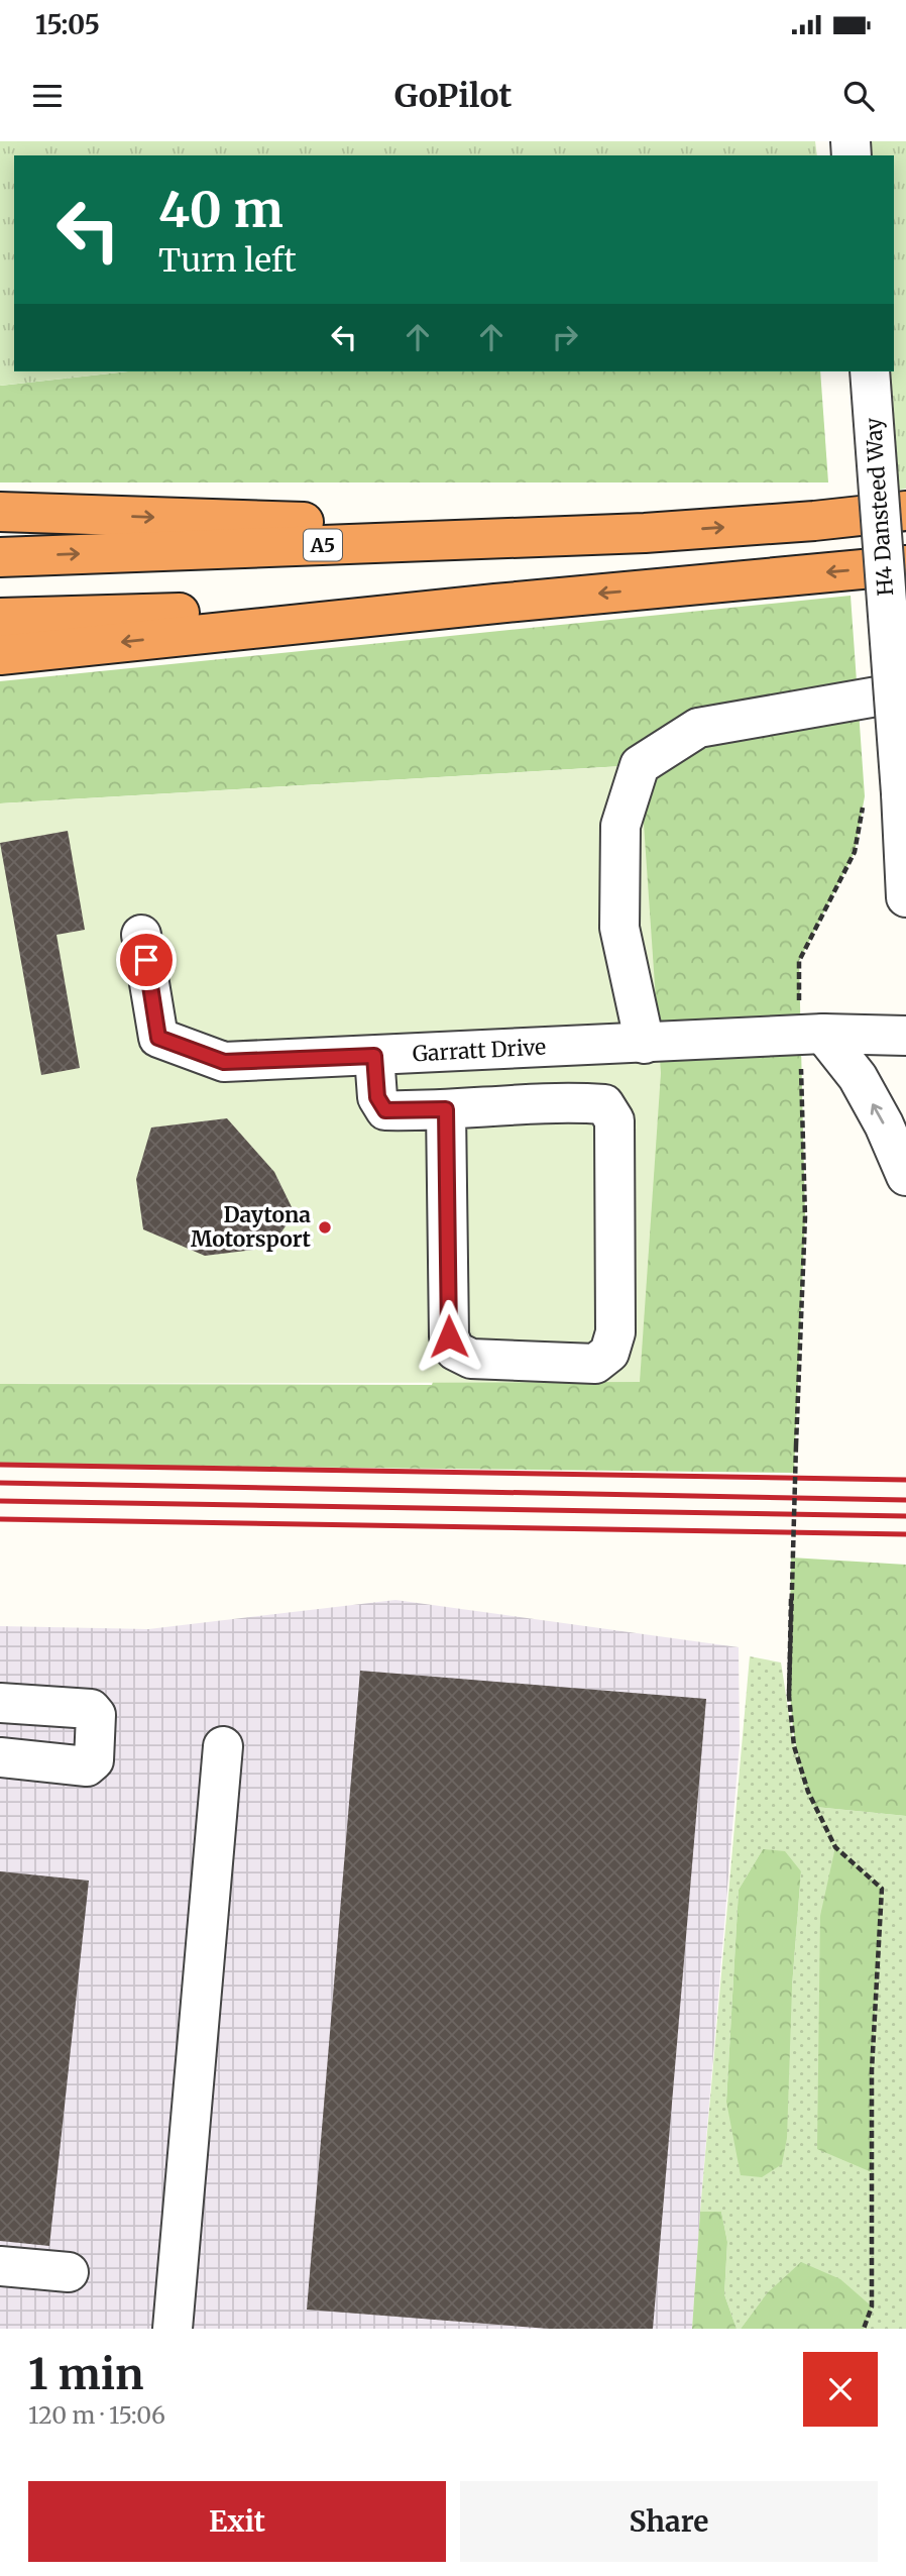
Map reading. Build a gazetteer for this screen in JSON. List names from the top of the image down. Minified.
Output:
{"streets":{"highway":["A5"],"street":["H4 Dansteed Way","Garratt Drive"]},"places":["Daytona Motorsport"],"page":{"status":"15:05","header":"GoPilot","turn":["40 m","Turn left"],"heading":["1 min","120 m · 15:06"],"buttons":["Exit","Share"]}}
